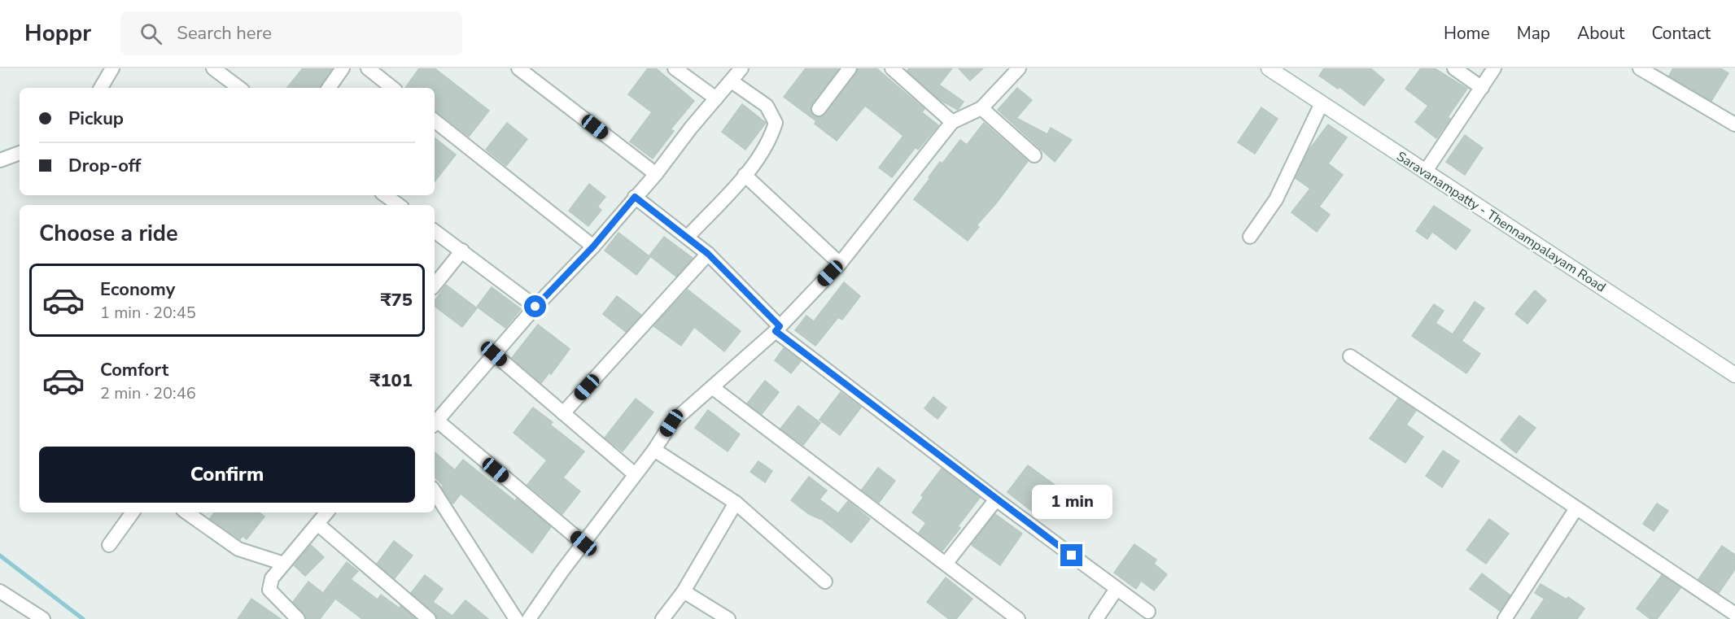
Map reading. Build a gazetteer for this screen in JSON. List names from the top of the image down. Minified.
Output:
{"streets":{"main road":["Saravanampatty - Thennampalayam Road"]},"page":{"header":"Hoppr","search":"Search here","nav":["Home","Map","About","Contact"],"banner":["Pickup","Drop-off"],"heading":"Choose a ride","list":[{"name":"Economy","note":"1 min · 20:45","value":"₹75"},{"name":"Comfort","note":"2 min · 20:46","value":"₹101"}],"buttons":"Confirm","bubble":"1 min"}}
